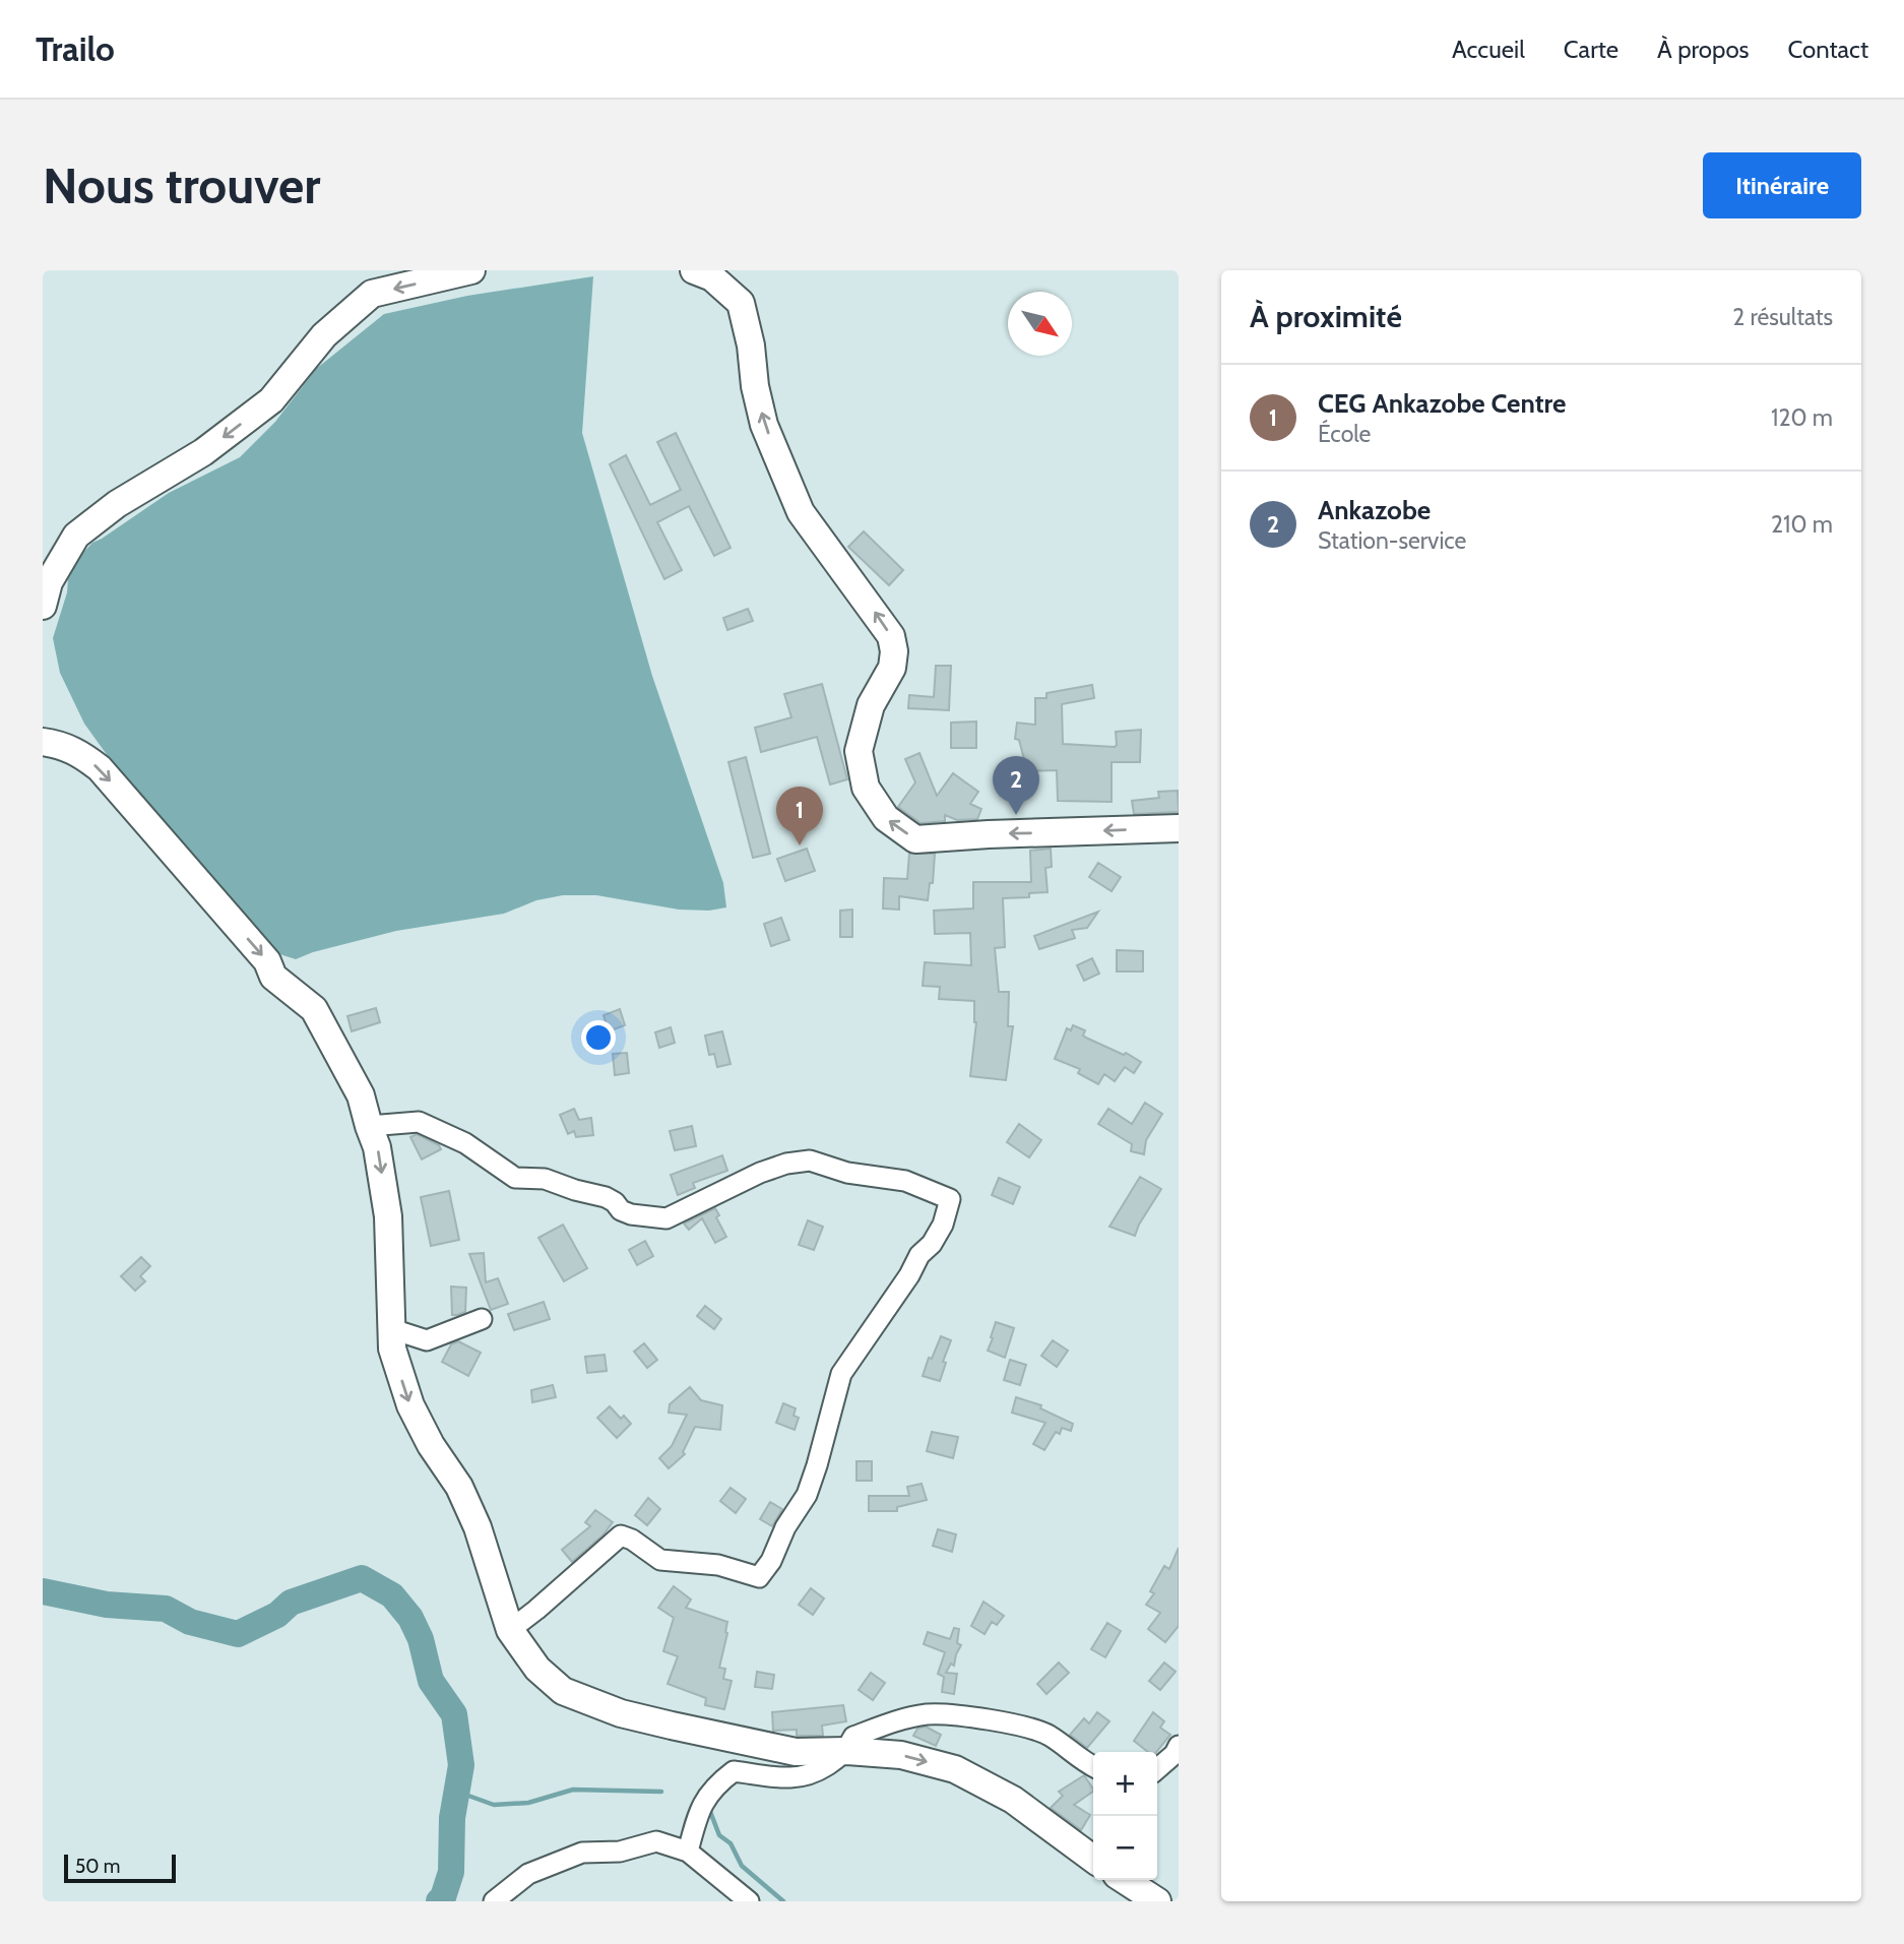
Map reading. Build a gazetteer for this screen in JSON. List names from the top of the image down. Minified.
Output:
{"scale_bar":"50 m","north":"bottom right","page":{"header":"Trailo","nav":["Accueil","Carte","À propos","Contact"],"buttons":"Itinéraire","title":"Nous trouver","heading":["À proximité","2 résultats"],"list":[{"mark":"1","name":"CEG Ankazobe Centre","note":"École","value":"120 m"},{"mark":"2","name":"Ankazobe","note":"Station-service","value":"210 m"}],"pins":["2","1"],"map_buttons":["+","−"],"scale":"50 m"}}
